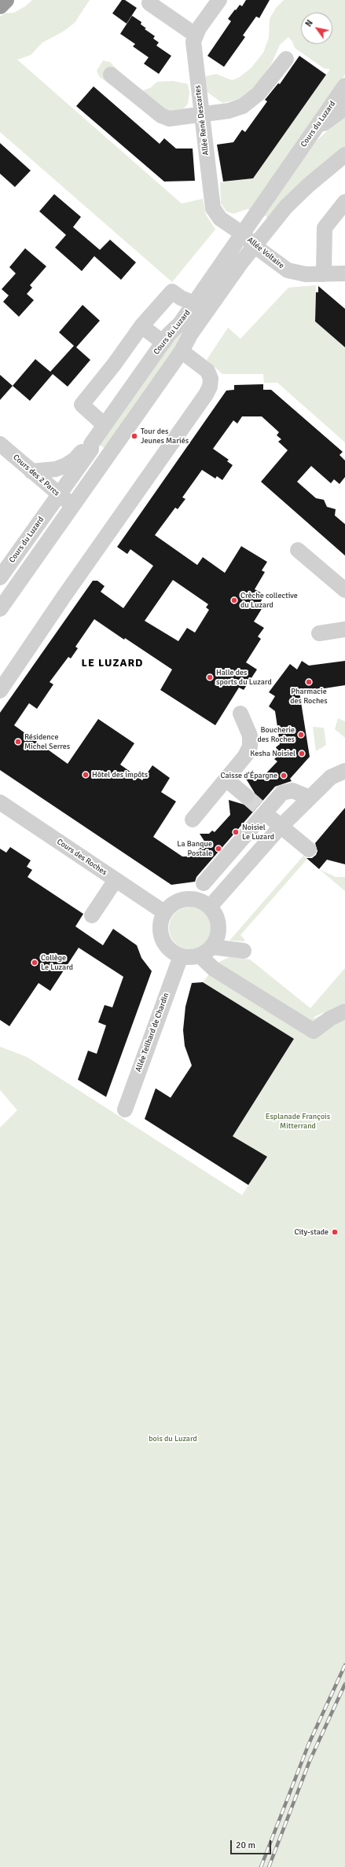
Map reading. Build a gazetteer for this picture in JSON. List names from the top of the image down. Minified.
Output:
{"streets":{"street":["Allée René Descartes","Cours du Luzard","Allée Voltaire","Cours des 2 Parcs","Cours des Roches","Allée Teilhard de Chardin"]},"crossings":[["Allée René Descartes","Cours du Luzard"],["Allée René Descartes","Allée Voltaire"],["Cours du Luzard","Allée Voltaire"],["Cours du Luzard","Cours des 2 Parcs"],["Cours des Roches","Allée Teilhard de Chardin"]],"districts":["LE LUZARD"],"parks":["Esplanade François Mitterrand","bois du Luzard"],"places":["Tour des Jeunes Mariés","Crèche collective du Luzard","Halle des sports du Luzard","Pharmacie des Roches","Boucherie des Roches","Résidence Michel Serres","Kesha Noisiel","Hôtel des impôts","Caisse d'Épargne","Noisiel Le Luzard","La Banque Postale","Collège Le Luzard","City-stade"],"scale_bar":"20 m","north":"top left"}
